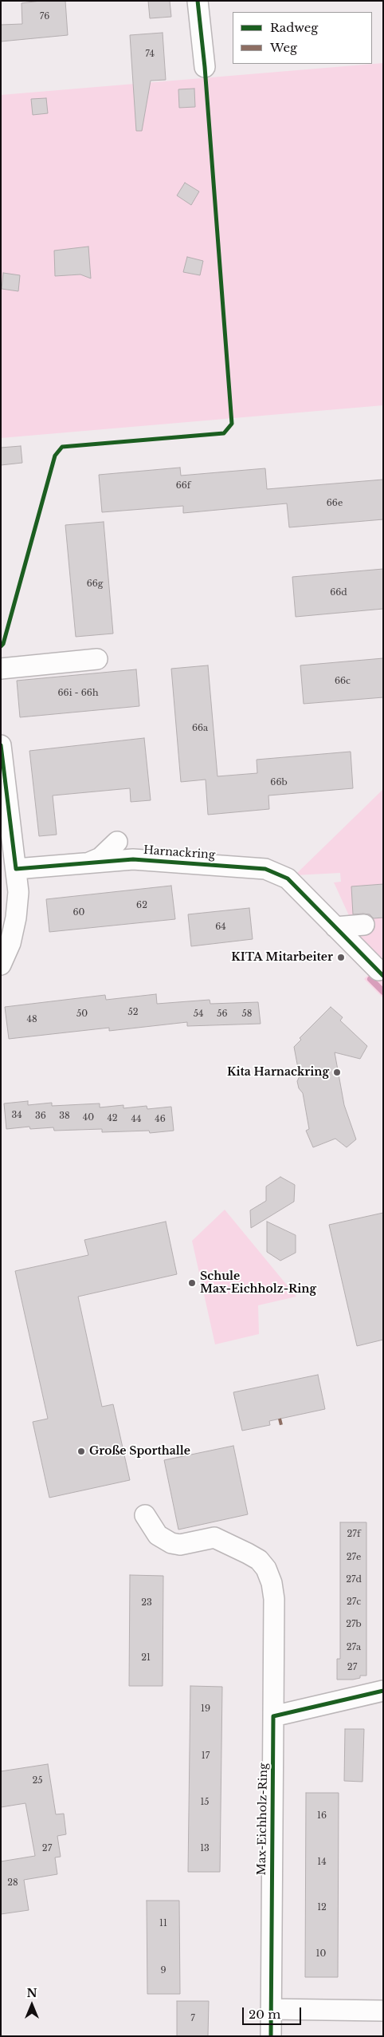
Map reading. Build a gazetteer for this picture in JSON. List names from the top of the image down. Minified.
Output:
{"streets":{"street":["Harnackring","Max-Eichholz-Ring"]},"places":["KITA Mitarbeiter","Kita Harnackring","Schule Max-Eichholz-Ring","Große Sporthalle"],"house_numbers":["76","74","66f","66e","66g","66d","66c","66i - 66h","66a","66b","62","60","64","52","50","54","56","58","48","34","36","38","40","42","44","46","27f","27e","27d","27c","23","27b","27a","21","27","19","17","25","15","16","27","13","14","28","12","11","10","9","7"],"legend":["Radweg","Weg"],"scale_bar":"20 m","north":"top"}
